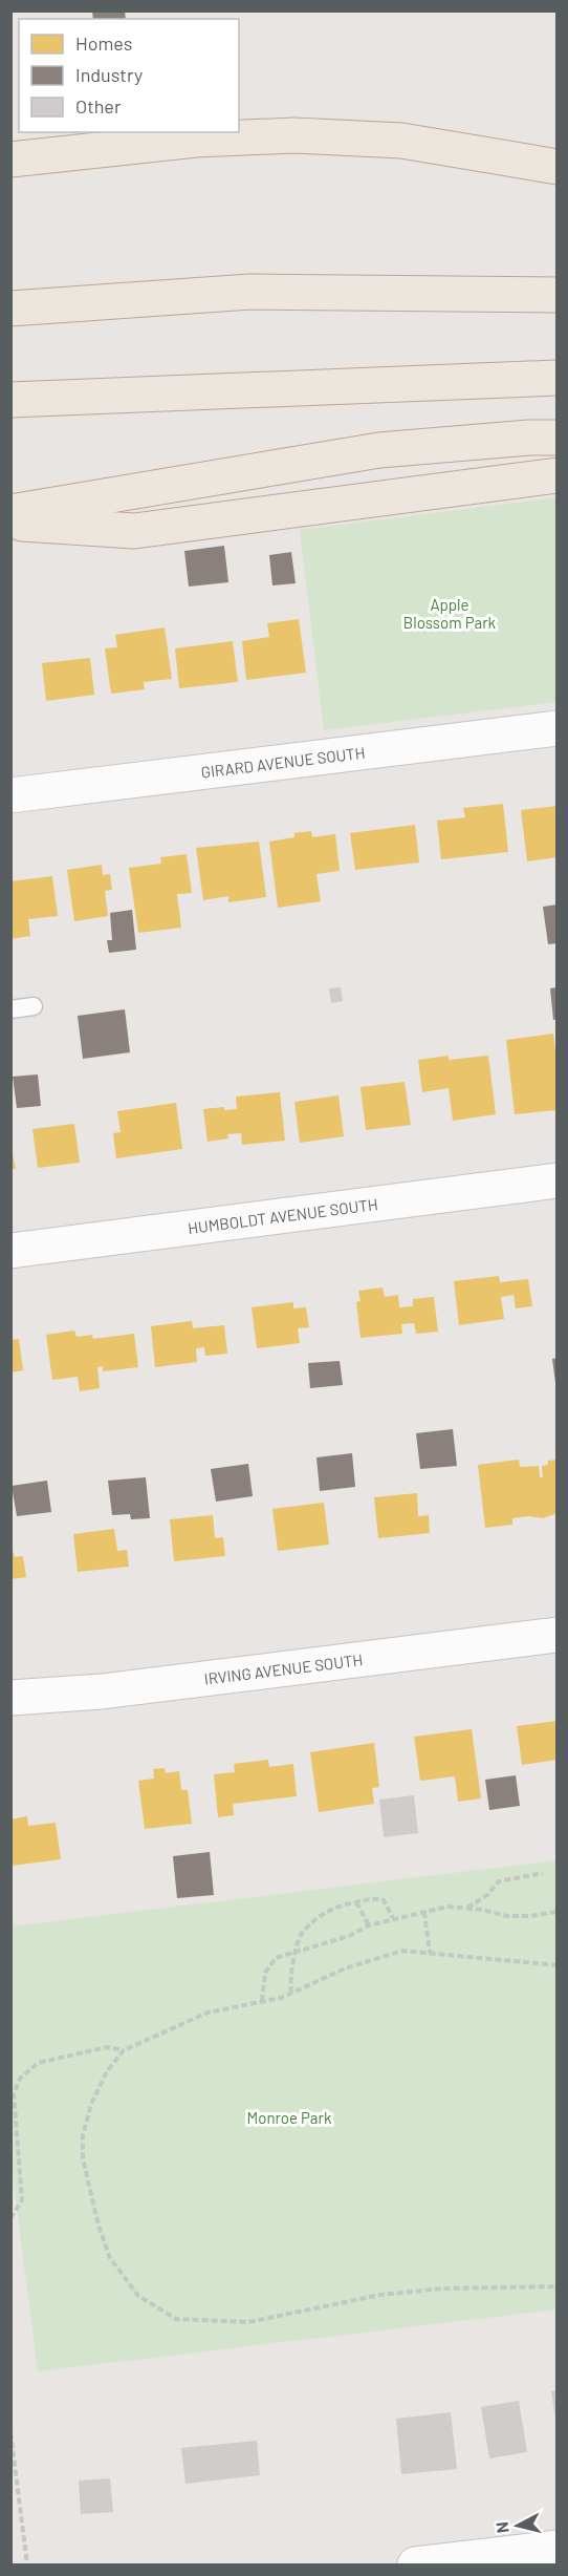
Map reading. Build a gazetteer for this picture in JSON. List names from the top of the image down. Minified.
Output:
{"streets":{"street":["GIRARD AVENUE SOUTH","HUMBOLDT AVENUE SOUTH","IRVING AVENUE SOUTH"]},"parks":["Apple Blossom Park","Monroe Park"],"legend":["Homes","Industry","Other"],"north":"left"}
